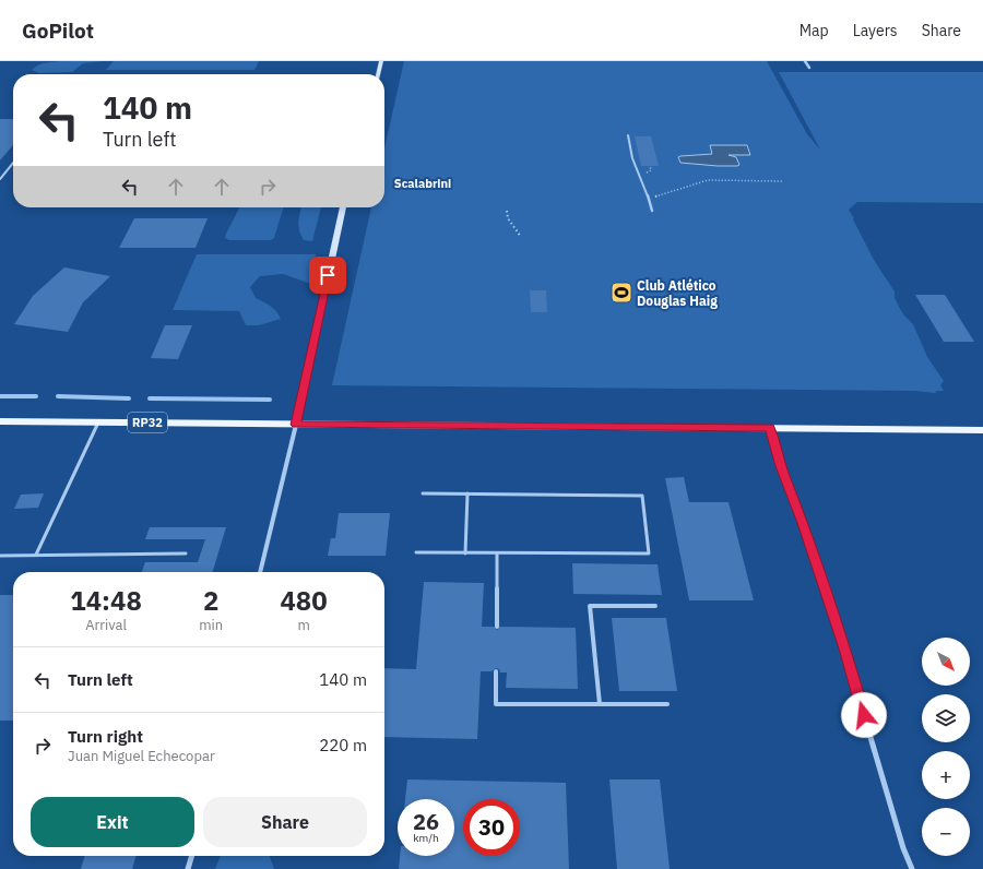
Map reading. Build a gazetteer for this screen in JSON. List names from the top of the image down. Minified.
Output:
{"streets":{"main road":["RP32"]},"districts":["Scalabrini"],"places":{"sports":["Club Atlético Douglas Haig"]},"north":"bottom right","page":{"header":"GoPilot","nav":["Map","Layers","Share"],"turn":["140 m","Turn left"],"eta":["14:48","Arrival","2","min","480","m"],"map_buttons":["+","−"],"list":[{"name":"Turn left","value":"140 m"},{"name":"Turn right","note":"Juan Miguel Echecopar","value":"220 m"}],"buttons":["Exit","Share"],"speed":"26 km/h","limit":"30"}}
